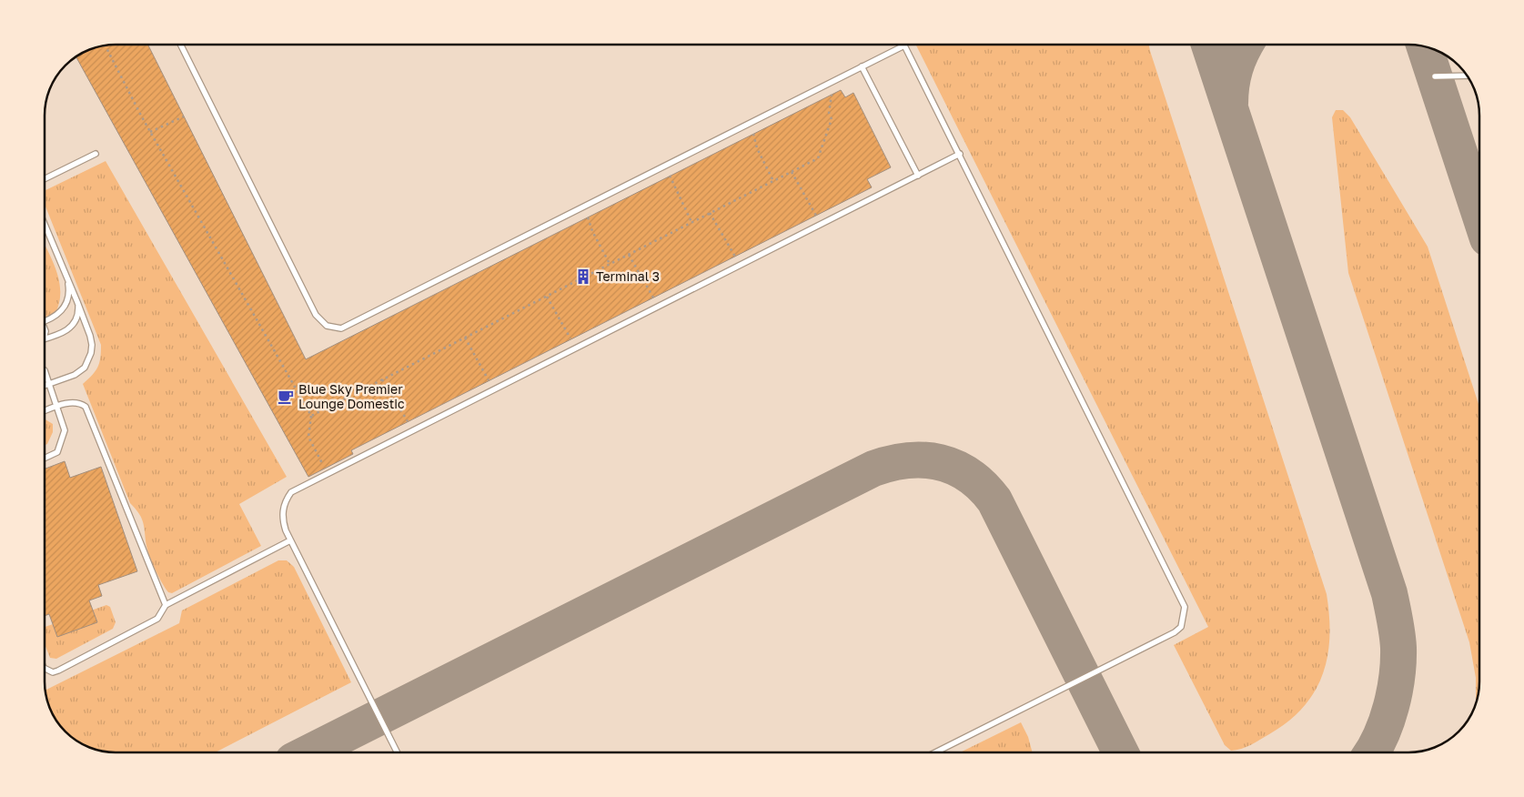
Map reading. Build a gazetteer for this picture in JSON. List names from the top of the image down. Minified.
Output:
{"places":{"building":["Terminal 3"],"cafe":["Blue Sky Premier Lounge Domestic"]}}
